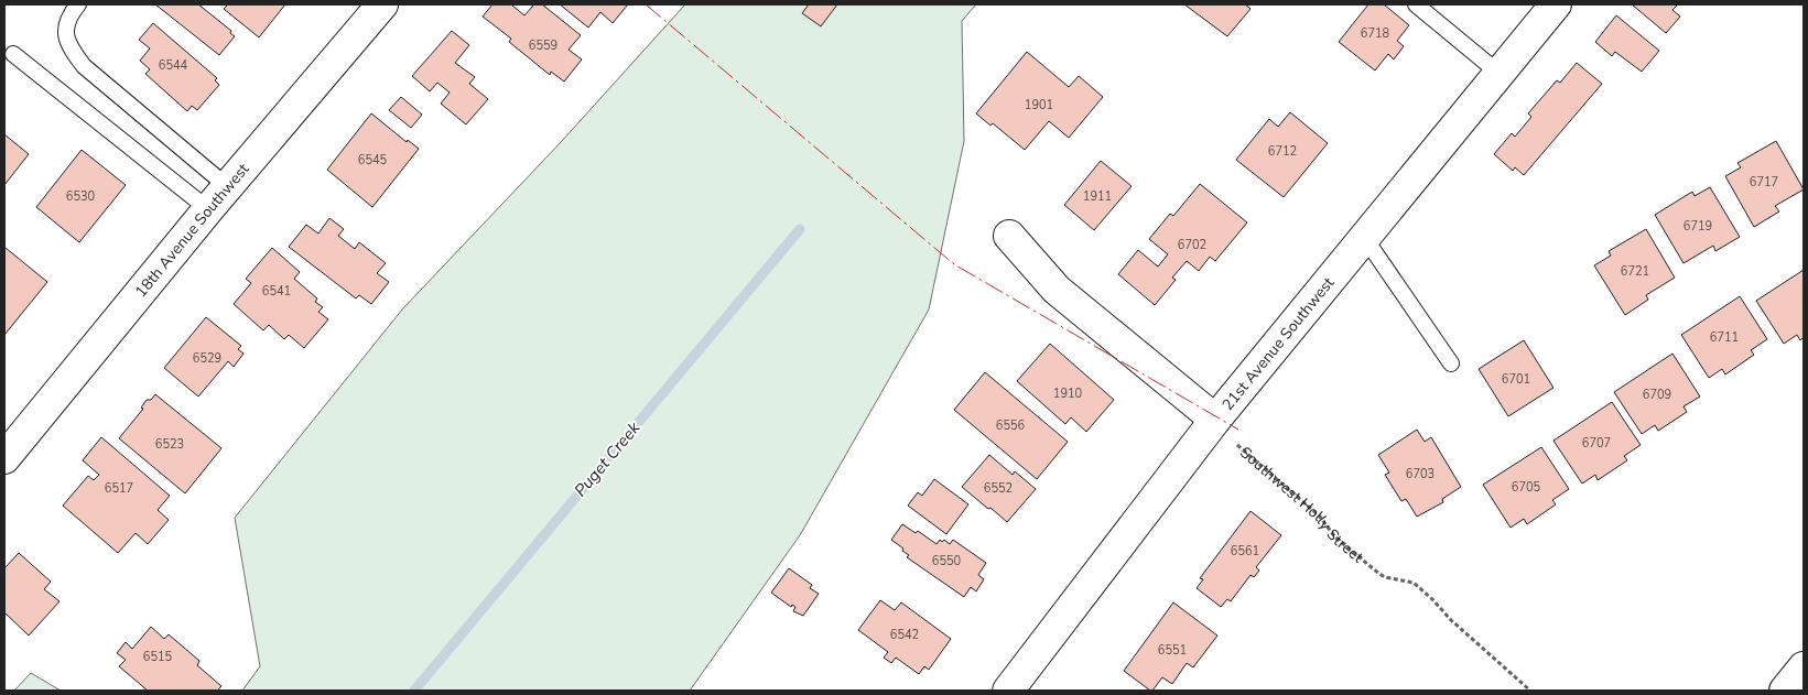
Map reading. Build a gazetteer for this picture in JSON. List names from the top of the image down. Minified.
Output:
{"streets":{"street":["18th Avenue Southwest","21st Avenue Southwest"],"path":["Southwest Holly Street"]},"crossings":[["21st Avenue Southwest","Southwest Holly Street"]],"water":["Puget Creek"],"house_numbers":["6718","6559","6544","1901","6712","6545","6717","6530","1911","6719","6702","6721","6541","6711","6529","6701","1910","6709","6556","6707","6523","6703","6705","6517","6552","6561","6550","6542","6551","6515"]}
